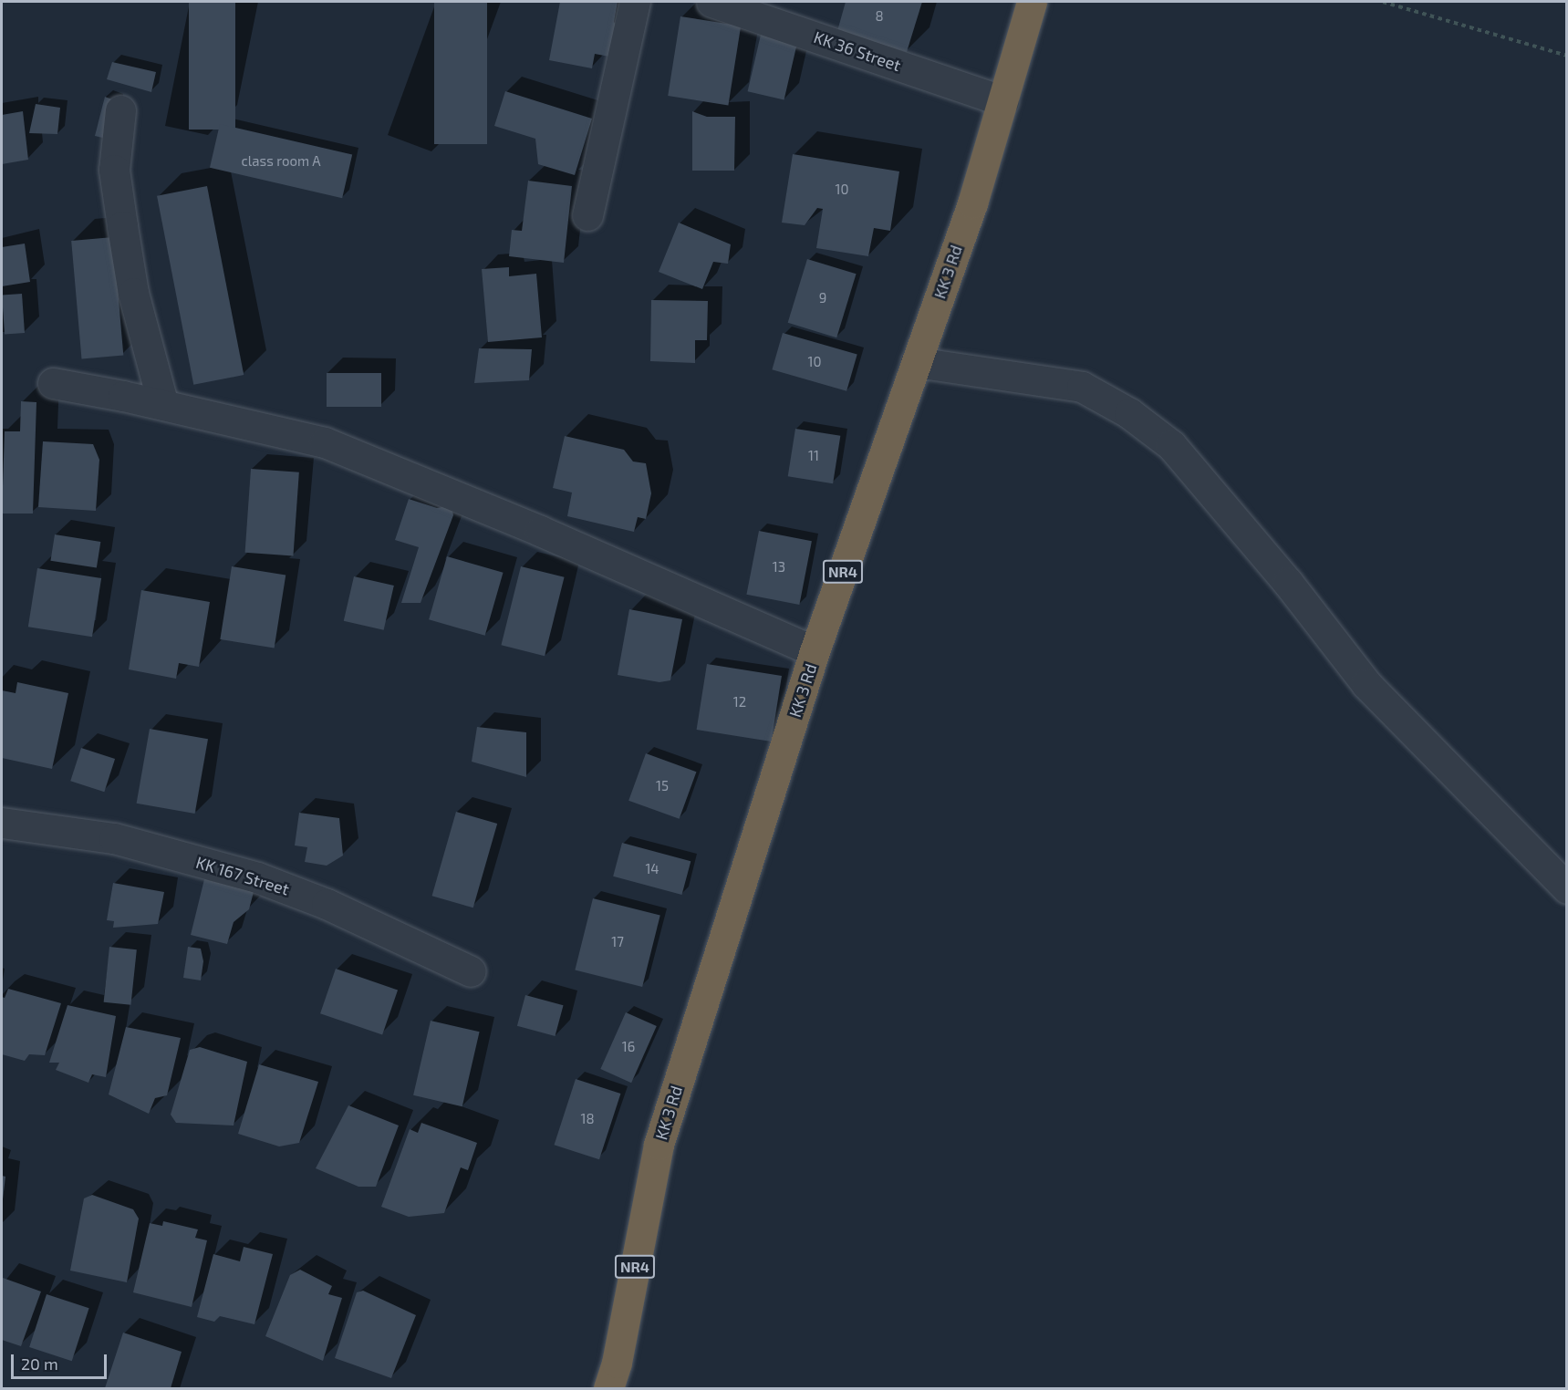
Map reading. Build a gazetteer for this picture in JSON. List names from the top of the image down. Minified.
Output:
{"streets":{"highway":["KK 3 Rd","NR4"],"street":["KK 36 Street","KK 167 Street"]},"crossings":[["KK 36 Street","KK 3 Rd"]],"house_numbers":["8","class room A","10","9","10","11","13","12","15","14","17","16","18"],"scale_bar":"20 m"}
